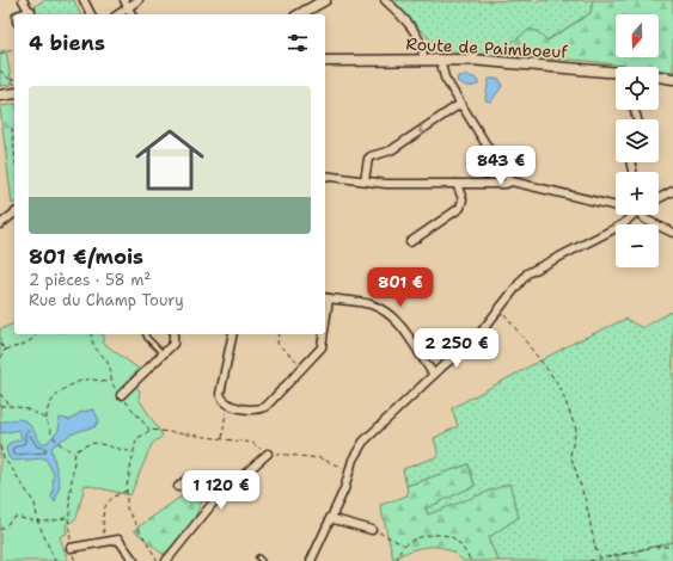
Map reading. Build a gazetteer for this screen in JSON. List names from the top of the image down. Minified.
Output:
{"streets":{"street":["Route de Paimboeuf"]},"north":"bottom","page":{"map_buttons":["+","−"],"heading":"4 biens","list":[{"name":"801 €/mois","note":"2 pièces · 58 m² · Rue du Champ Toury"}],"price":["843 €","801 €","2 250 €","1 120 €"]}}
